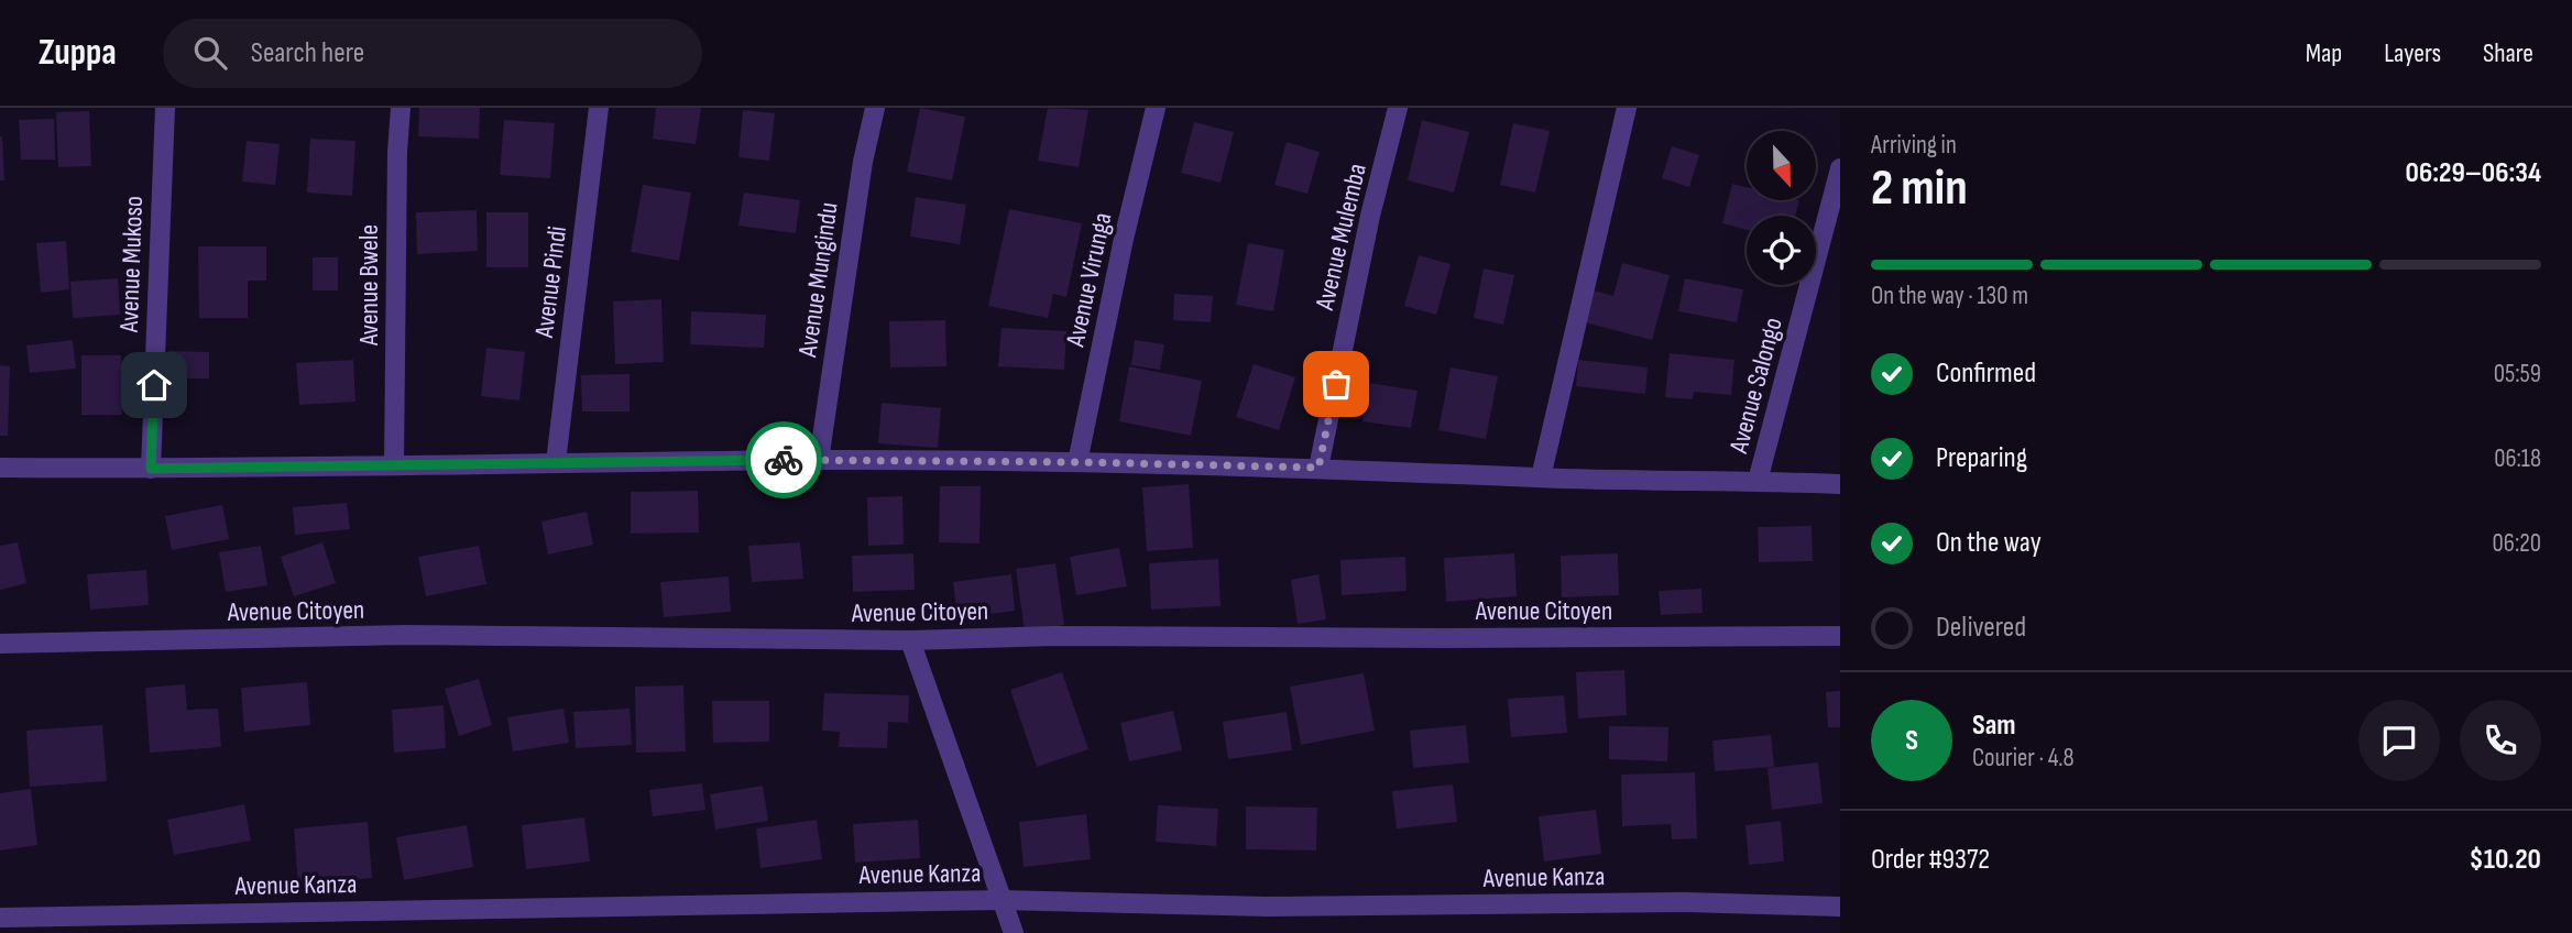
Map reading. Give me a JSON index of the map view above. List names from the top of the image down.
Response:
{
  "streets": {
    "street": [
      "Avenue Mulemba",
      "Avenue Mukoso",
      "Avenue Mungindu",
      "Avenue Virunga",
      "Avenue Pindi",
      "Avenue Bwele",
      "Avenue Salongo",
      "Avenue Citoyen",
      "Avenue Kanza"
    ]
  },
  "north": "bottom",
  "page": {
    "header": "Zuppa",
    "search": "Search here",
    "nav": ["Map", "Layers", "Share"],
    "heading": ["2 min", "Arriving in", "06:29–06:34"],
    "panel": [
      "Sam",
      "Courier · 4.8",
      "Order #9372",
      "$10.20"
    ],
    "bar": "On the way · 130 m",
    "list": [
      ["Confirmed", "05:59"],
      ["Preparing", "06:18"],
      ["On the way", "06:20"],
      "Delivered"
    ],
    "round": "S"
  }
}
